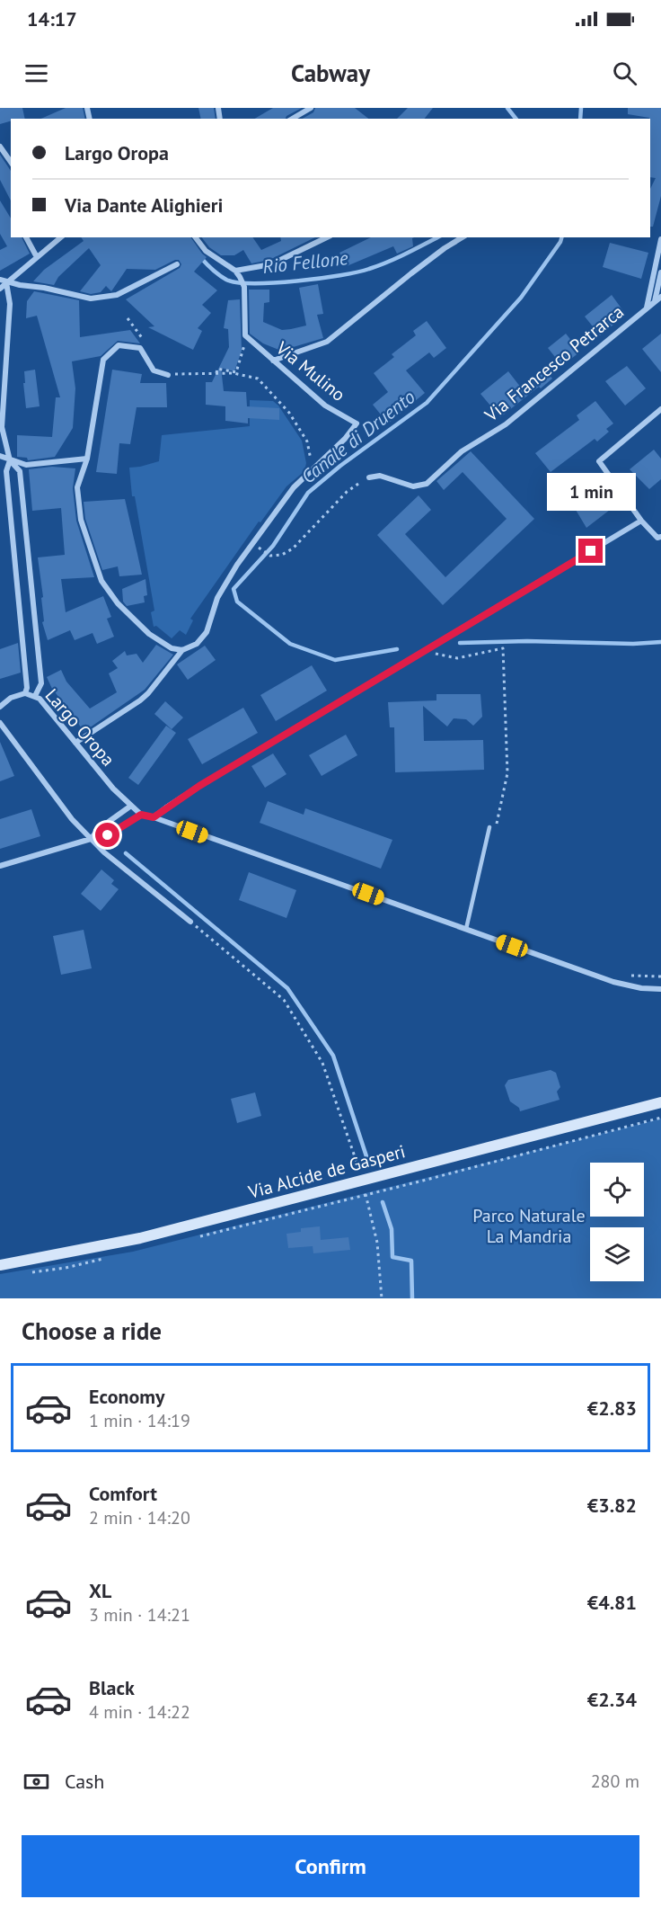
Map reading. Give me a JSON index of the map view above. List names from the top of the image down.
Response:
{
  "streets": {
    "street": [
      "Via Francesco Petrarca",
      "Via Mulino",
      "Largo Oropa",
      "Via Alcide de Gasperi"
    ]
  },
  "crossings": [
    ["Via Mulino", "Largo Oropa"]
  ],
  "water": ["Rio Fellone", "Canale di Druento"],
  "parks": ["Parco Naturale La Mandria"],
  "page": {
    "status": "14:17",
    "header": "Cabway",
    "banner": ["Largo Oropa", "Via Dante Alighieri"],
    "bubble": "1 min",
    "heading": "Choose a ride",
    "list": [
      {
        "name": "Economy",
        "note": "1 min · 14:19",
        "value": "€2.83"
      },
      {
        "name": "Comfort",
        "note": "2 min · 14:20",
        "value": "€3.82"
      },
      {
        "name": "XL",
        "note": "3 min · 14:21",
        "value": "€4.81"
      },
      {
        "name": "Black",
        "note": "4 min · 14:22",
        "value": "€2.34"
      }
    ],
    "pay": ["Cash", "280 m"],
    "buttons": "Confirm"
  }
}
